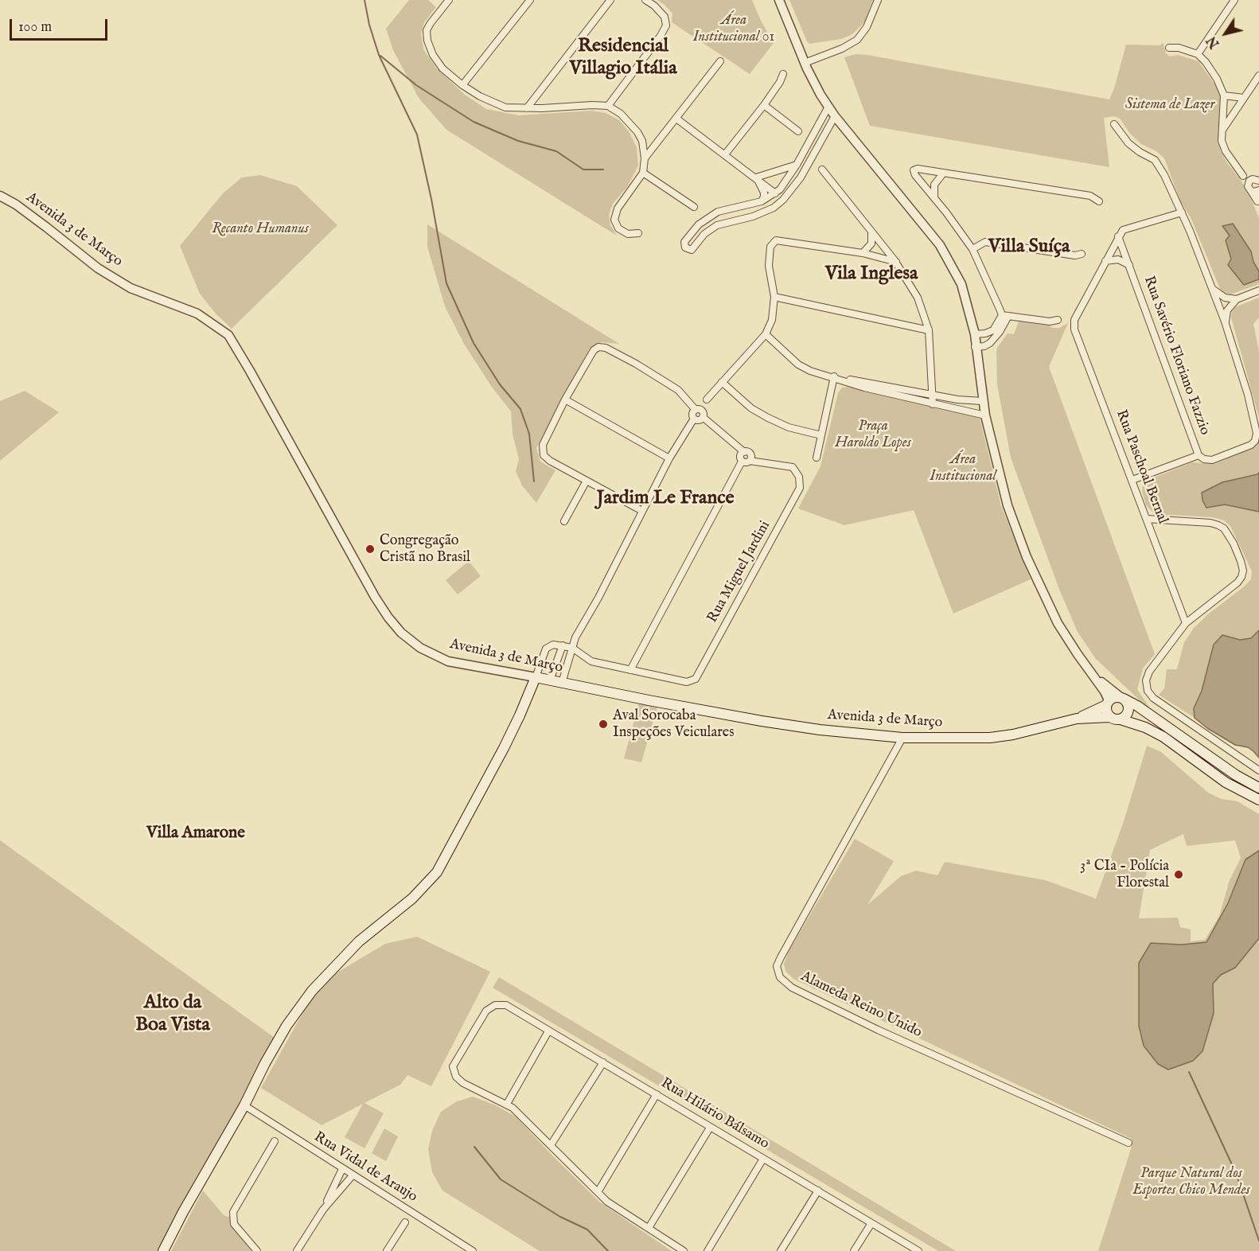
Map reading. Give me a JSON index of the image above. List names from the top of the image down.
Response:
{
  "streets": {
    "main road": ["Avenida 3 de Março"],
    "street": [
      "Rua Savério Floriano Fazzio",
      "Rua Paschoal Bernal",
      "Rua Miguel Jardini",
      "Alameda Reino Unido",
      "Rua Hilário Bálsamo",
      "Rua Vidal de Araujo"
    ]
  },
  "crossings": [
    ["Avenida 3 de Março", "Alameda Reino Unido"],
    ["Rua Savério Floriano Fazzio", "Rua Paschoal Bernal"]
  ],
  "districts": [
    "Residencial Villagio Itália",
    "Villa Suíça",
    "Vila Inglesa",
    "Jardim Le France",
    "Villa Amarone",
    "Alto da Boa Vista"
  ],
  "parks": [
    "Área Institucional 01",
    "Sistema de Lazer",
    "Recanto Humanus",
    "Praça Haroldo Lopes",
    "Área Institucional",
    "Parque Natural dos Esportes Chico Mendes"
  ],
  "places": ["Congregação Cristã no Brasil", "Aval Sorocaba Inspeções Veiculares", "3ª CIa - Polícia Florestal"],
  "scale_bar": "100 m",
  "north": "bottom left"
}
